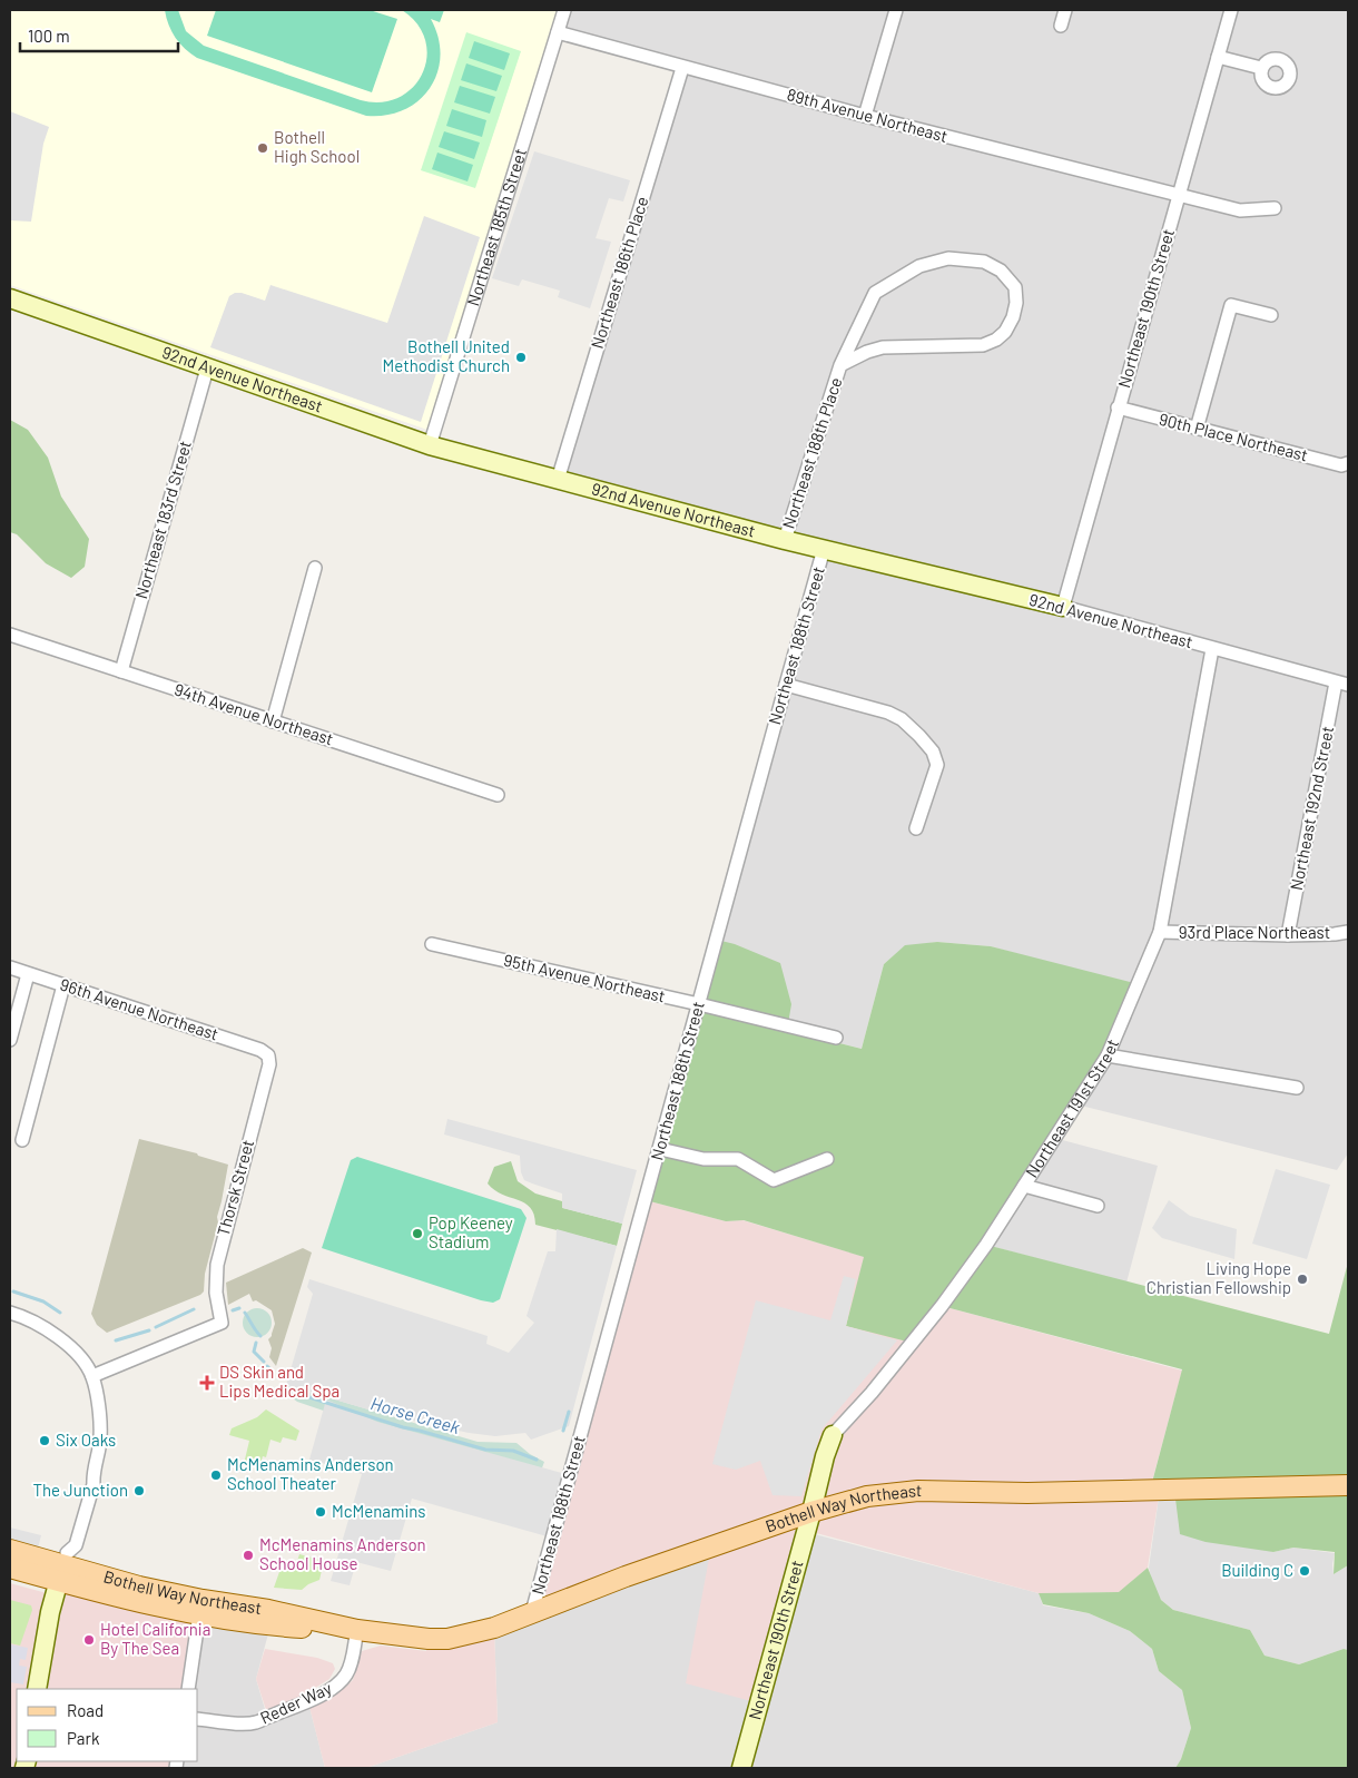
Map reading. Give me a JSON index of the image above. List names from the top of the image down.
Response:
{
  "streets": {
    "main road": ["Bothell Way Northeast"],
    "street": [
      "89th Avenue Northeast",
      "Northeast 185th Street",
      "Northeast 186th Place",
      "Northeast 190th Street",
      "92nd Avenue Northeast",
      "90th Place Northeast",
      "Northeast 188th Place",
      "Northeast 183rd Street",
      "Northeast 188th Street",
      "94th Avenue Northeast",
      "Northeast 192nd Street",
      "93rd Place Northeast",
      "95th Avenue Northeast",
      "96th Avenue Northeast",
      "Northeast 191st Street",
      "Thorsk Street",
      "Reder Way"
    ]
  },
  "crossings": [
    ["89th Avenue Northeast", "Northeast 185th Street"],
    ["89th Avenue Northeast", "Northeast 186th Place"],
    ["89th Avenue Northeast", "Northeast 190th Street"],
    ["Northeast 185th Street", "92nd Avenue Northeast"],
    ["Northeast 186th Place", "92nd Avenue Northeast"],
    ["Northeast 190th Street", "92nd Avenue Northeast"],
    ["Northeast 190th Street", "90th Place Northeast"],
    ["Northeast 190th Street", "Northeast 191st Street"],
    ["Northeast 190th Street", "Bothell Way Northeast"],
    ["92nd Avenue Northeast", "Northeast 188th Place"],
    ["92nd Avenue Northeast", "Northeast 183rd Street"],
    ["92nd Avenue Northeast", "Northeast 188th Street"],
    ["92nd Avenue Northeast", "Northeast 192nd Street"],
    ["92nd Avenue Northeast", "Northeast 191st Street"],
    ["Northeast 183rd Street", "94th Avenue Northeast"],
    ["Northeast 188th Street", "95th Avenue Northeast"],
    ["Northeast 188th Street", "Bothell Way Northeast"],
    ["Northeast 192nd Street", "93rd Place Northeast"],
    ["93rd Place Northeast", "Northeast 191st Street"],
    ["96th Avenue Northeast", "Thorsk Street"],
    ["Northeast 191st Street", "Bothell Way Northeast"],
    ["Bothell Way Northeast", "Reder Way"]
  ],
  "water": ["Horse Creek"],
  "places": {
    "other": [
      "Bothell High School",
      "Bothell United Methodist Church",
      "Pop Keeney Stadium",
      "Living Hope Christian Fellowship",
      "Six Oaks",
      "McMenamins Anderson School Theater",
      "The Junction",
      "McMenamins",
      "McMenamins Anderson School House",
      "Building C",
      "Hotel California By The Sea"
    ],
    "health": ["DS Skin and Lips Medical Spa"]
  },
  "legend": ["Road", "Park"],
  "scale_bar": "100 m"
}
